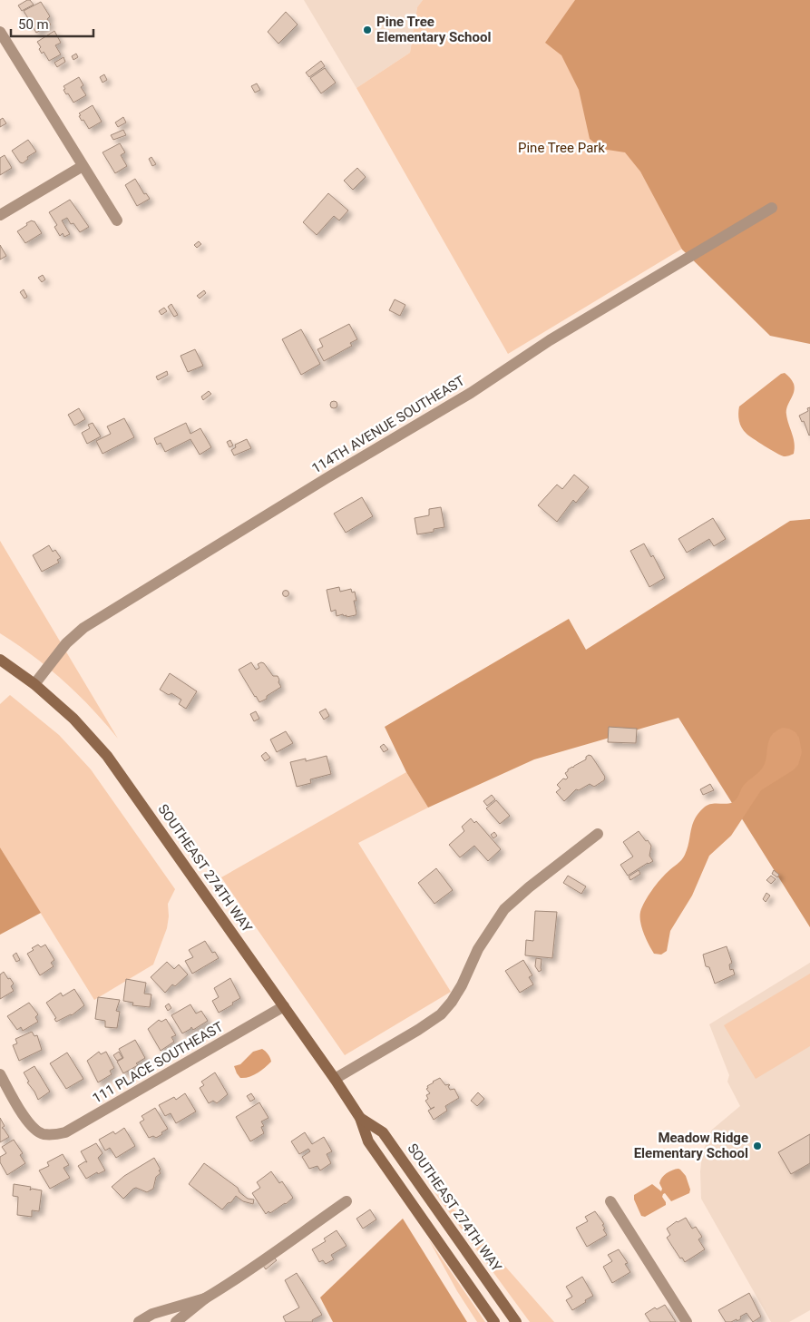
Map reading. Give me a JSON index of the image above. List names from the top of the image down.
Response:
{
  "streets": {
    "main road": ["SOUTHEAST 274TH WAY"],
    "street": ["114TH AVENUE SOUTHEAST", "111 PLACE SOUTHEAST"]
  },
  "crossings": [
    ["114TH AVENUE SOUTHEAST", "SOUTHEAST 274TH WAY"],
    ["SOUTHEAST 274TH WAY", "111 PLACE SOUTHEAST"]
  ],
  "parks": ["Pine Tree Park"],
  "places": ["Pine Tree Elementary School", "Meadow Ridge Elementary School"],
  "scale_bar": "50 m"
}
